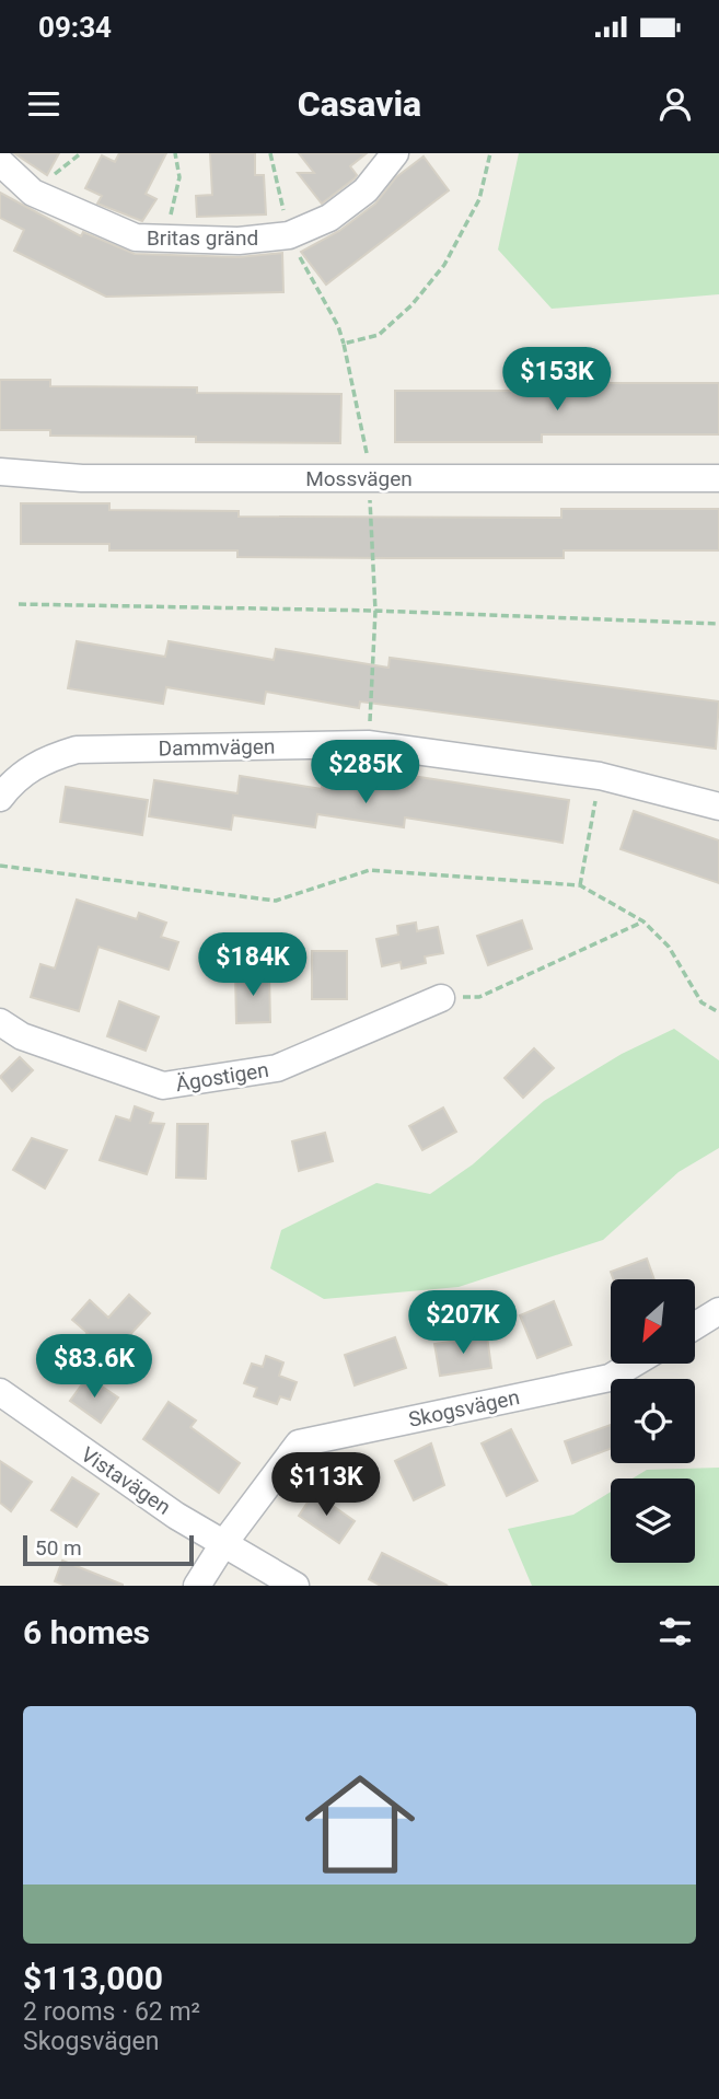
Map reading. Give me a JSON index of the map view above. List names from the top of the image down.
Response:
{
  "streets": {
    "street": [
      "Britas gränd",
      "Mossvägen",
      "Dammvägen",
      "Ägostigen",
      "Skogsvägen",
      "Vistavägen"
    ]
  },
  "crossings": [
    ["Skogsvägen", "Vistavägen"]
  ],
  "scale_bar": "50 m",
  "north": "bottom left",
  "page": {
    "status": "09:34",
    "header": "Casavia",
    "price": [
      "$153K",
      "$285K",
      "$184K",
      "$207K",
      "$83.6K",
      "$113K"
    ],
    "scale": "50 m",
    "heading": "6 homes",
    "list": [
      {
        "name": "$113,000",
        "note": "2 rooms · 62 m² · Skogsvägen"
      }
    ]
  }
}
